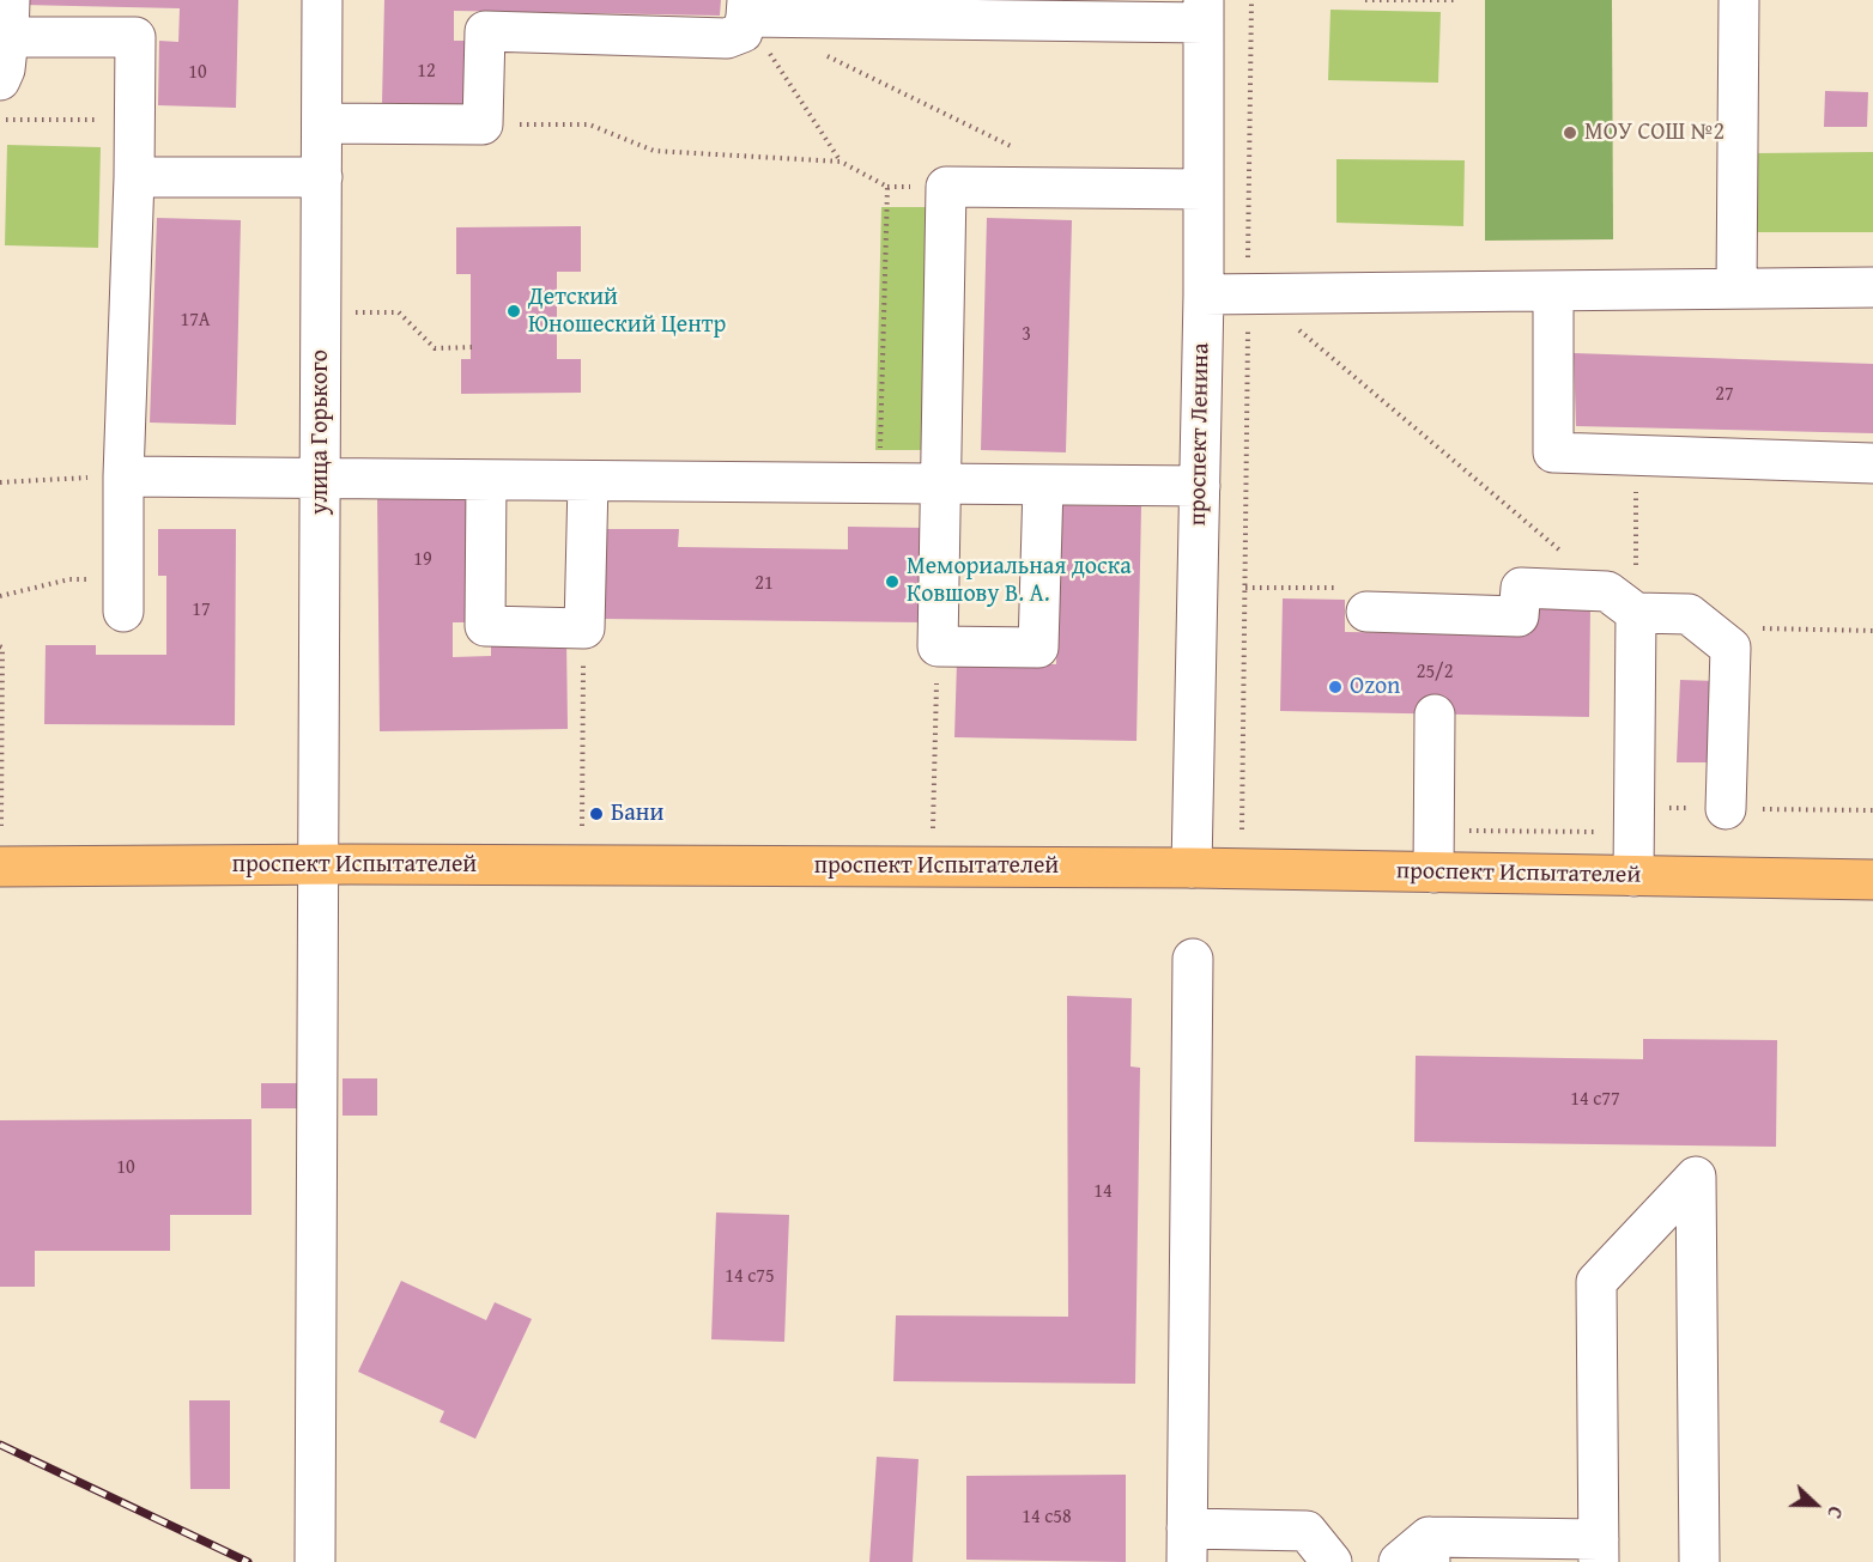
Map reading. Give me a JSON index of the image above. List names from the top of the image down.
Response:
{
  "streets": {
    "main road": ["проспект Испытателей"],
    "street": ["улица Горького", "проспект Ленина"]
  },
  "crossings": [
    ["улица Горького", "проспект Испытателей"],
    ["проспект Ленина", "проспект Испытателей"]
  ],
  "places": [
    "МОУ СОШ №2",
    "Детский Юношеский Центр",
    "Мемориальная доска Ковшову В. А.",
    "Ozon",
    "Бани"
  ],
  "house_numbers": [
    "12",
    "10",
    "17А",
    "3",
    "27",
    "19",
    "21",
    "17",
    "25/2",
    "14 с77",
    "10",
    "14",
    "14 с75",
    "14 с58"
  ],
  "north": "right"
}
